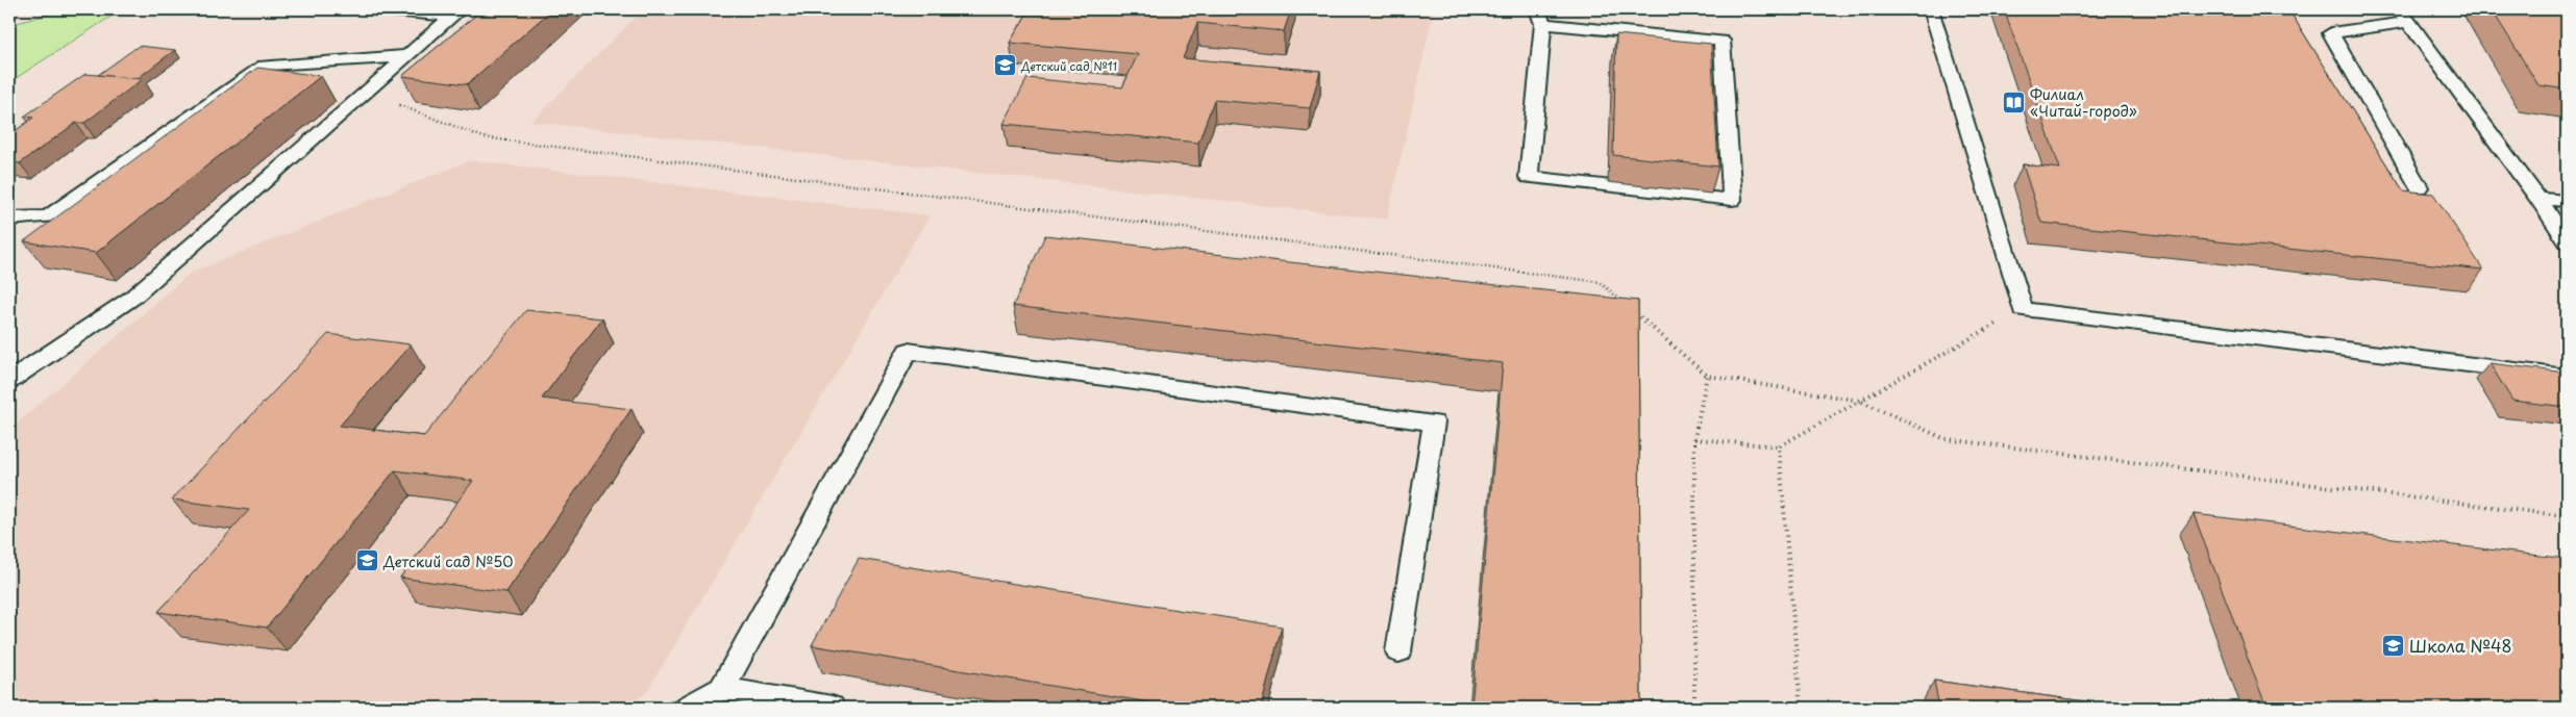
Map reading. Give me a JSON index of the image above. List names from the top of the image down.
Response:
{
  "places": {
    "school or university": ["Детский сад №11", "Детский сад №50", "Школа №48"],
    "library": ["Филиал «Читай-город»"]
  }
}
